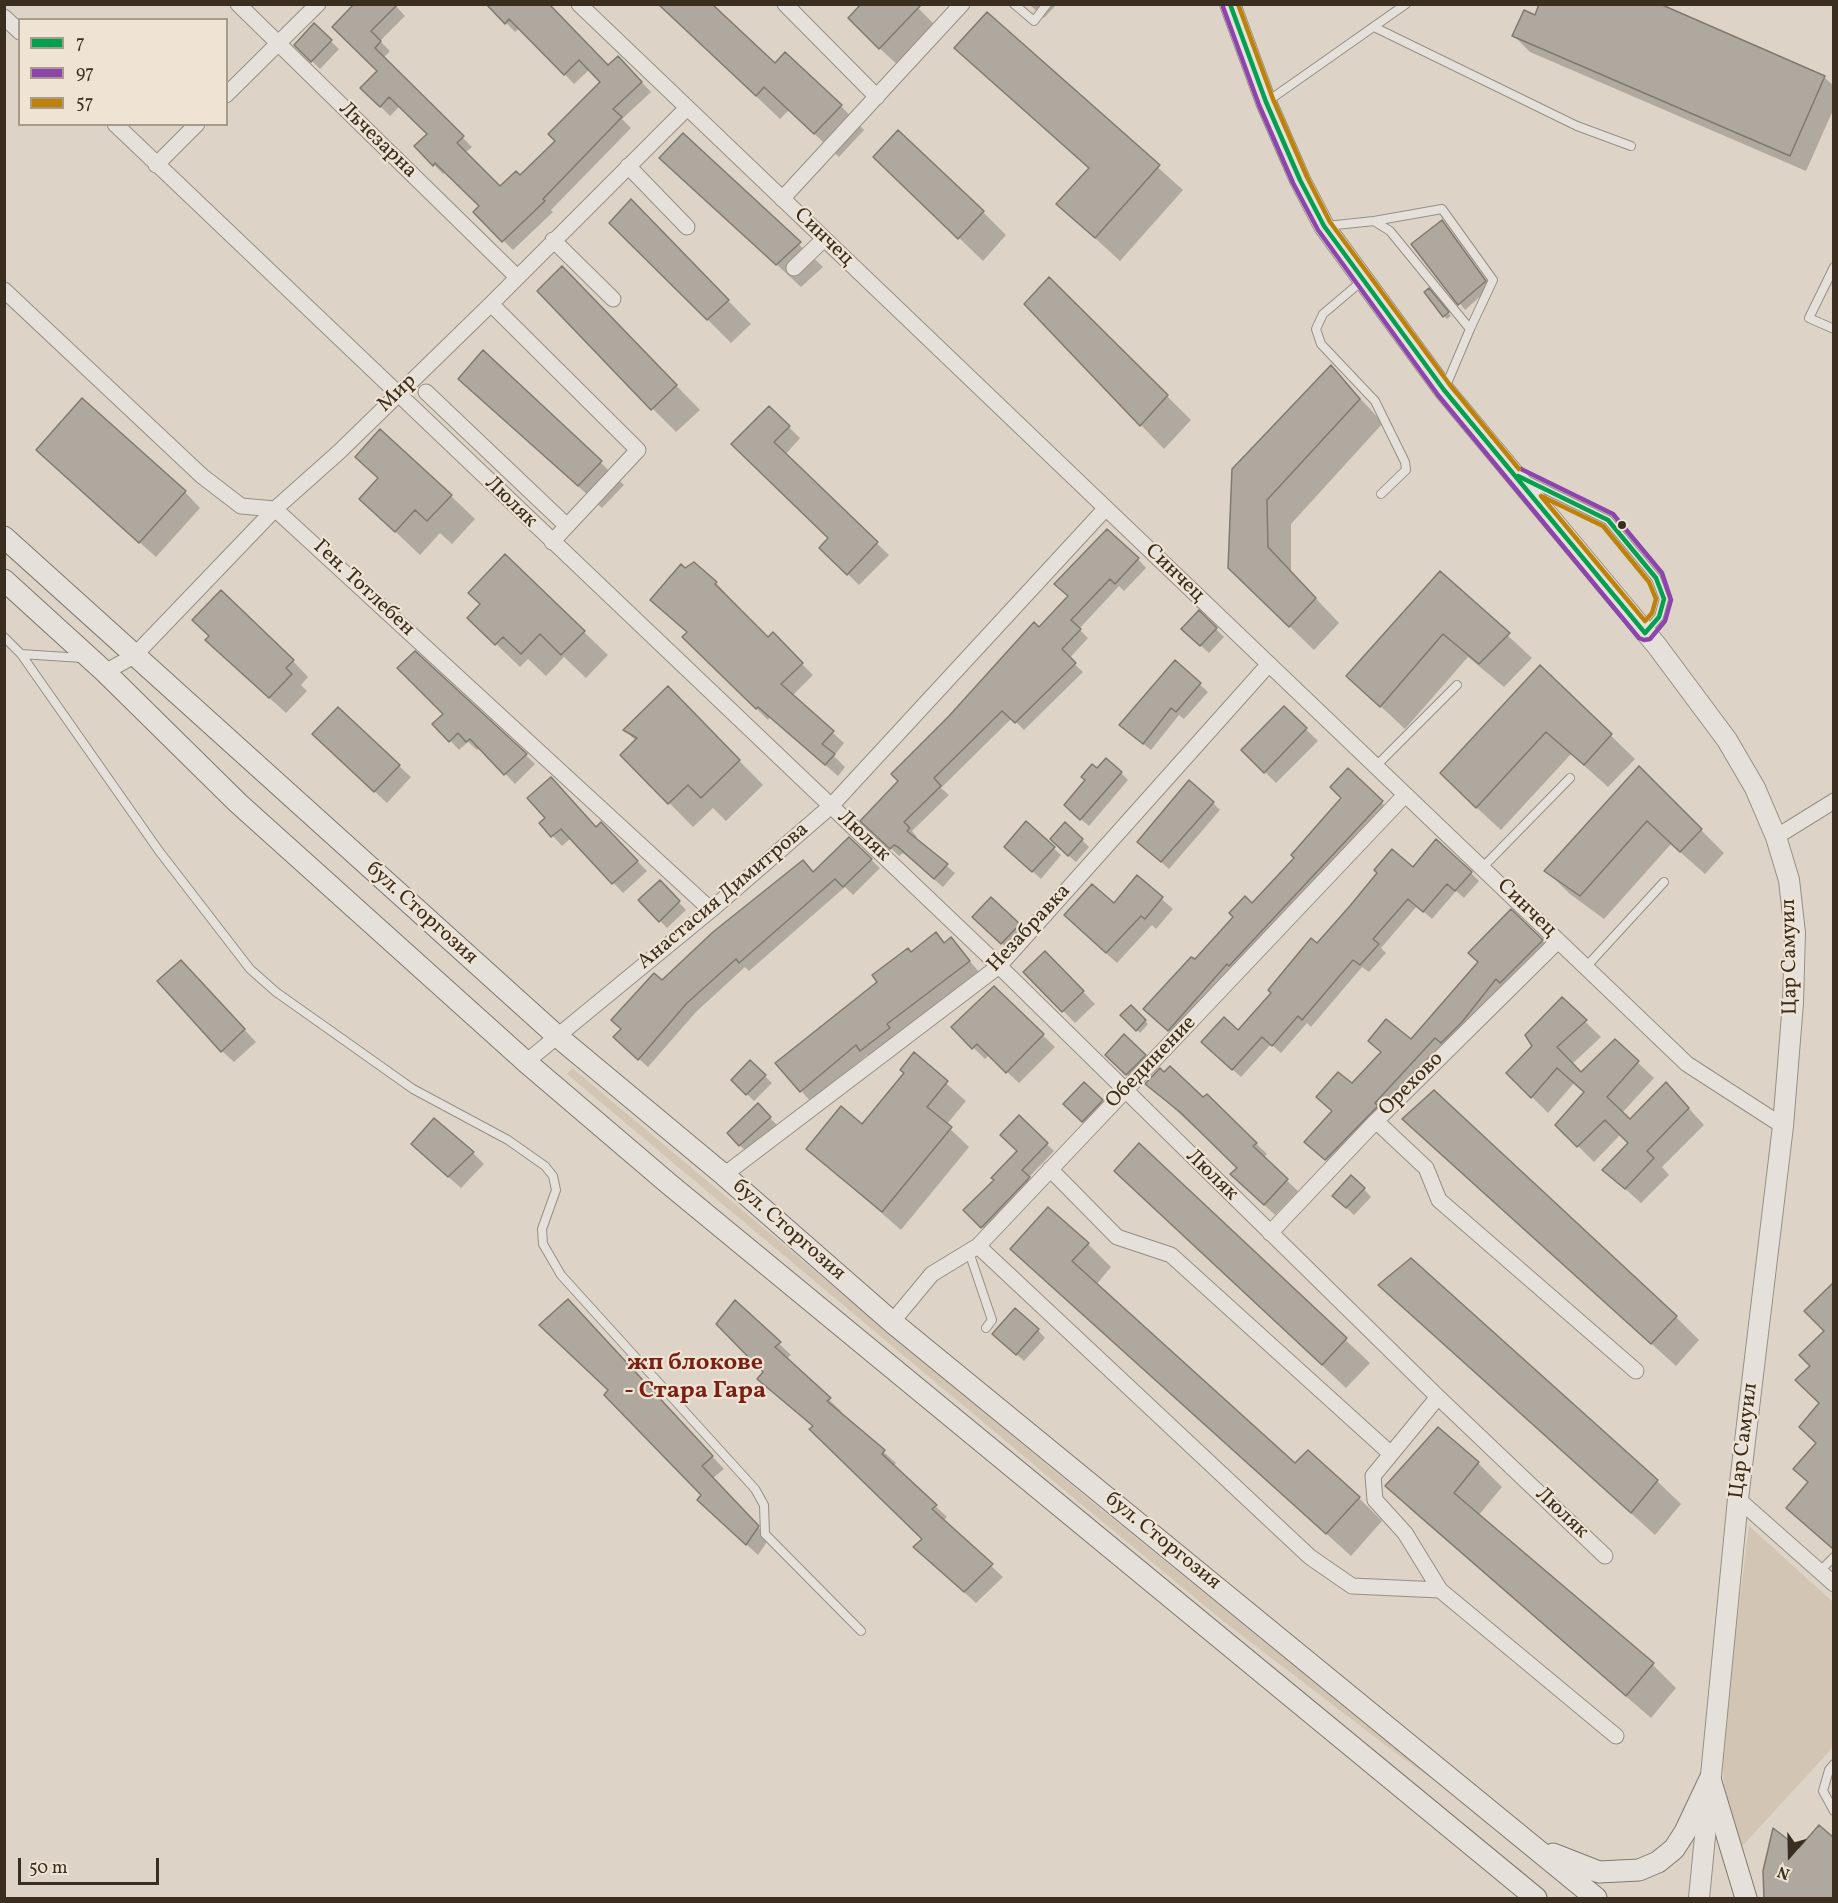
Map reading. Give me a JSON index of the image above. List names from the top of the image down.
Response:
{
  "streets": {
    "main road": ["бул. Сторгозия"],
    "street": [
      "Лъчезарна",
      "Синчец",
      "Мир",
      "Люляк",
      "Ген. Тотлебен",
      "Анастасия Димитрова",
      "Незабравка",
      "Цар Самуил",
      "Обединение",
      "Орехово"
    ]
  },
  "crossings": [
    ["Лъчезарна", "Мир"],
    ["Синчец", "Мир"],
    ["Синчец", "Анастасия Димитрова"],
    ["Синчец", "Незабравка"],
    ["Синчец", "Цар Самуил"],
    ["Синчец", "Обединение"],
    ["Синчец", "Орехово"],
    ["Мир", "Люляк"],
    ["Мир", "Ген. Тотлебен"],
    ["Мир", "бул. Сторгозия"],
    ["Люляк", "Анастасия Димитрова"],
    ["Люляк", "Незабравка"],
    ["Люляк", "Обединение"],
    ["Люляк", "Орехово"],
    ["Ген. Тотлебен", "Анастасия Димитрова"],
    ["Анастасия Димитрова", "бул. Сторгозия"],
    ["бул. Сторгозия", "Незабравка"],
    ["бул. Сторгозия", "Обединение"]
  ],
  "districts": ["жп блокове - Стара Гара"],
  "lines": ["transit line 7", "transit line 57", "transit line 97"],
  "legend": ["7", "97", "57"],
  "scale_bar": "50 m",
  "north": "bottom"
}
